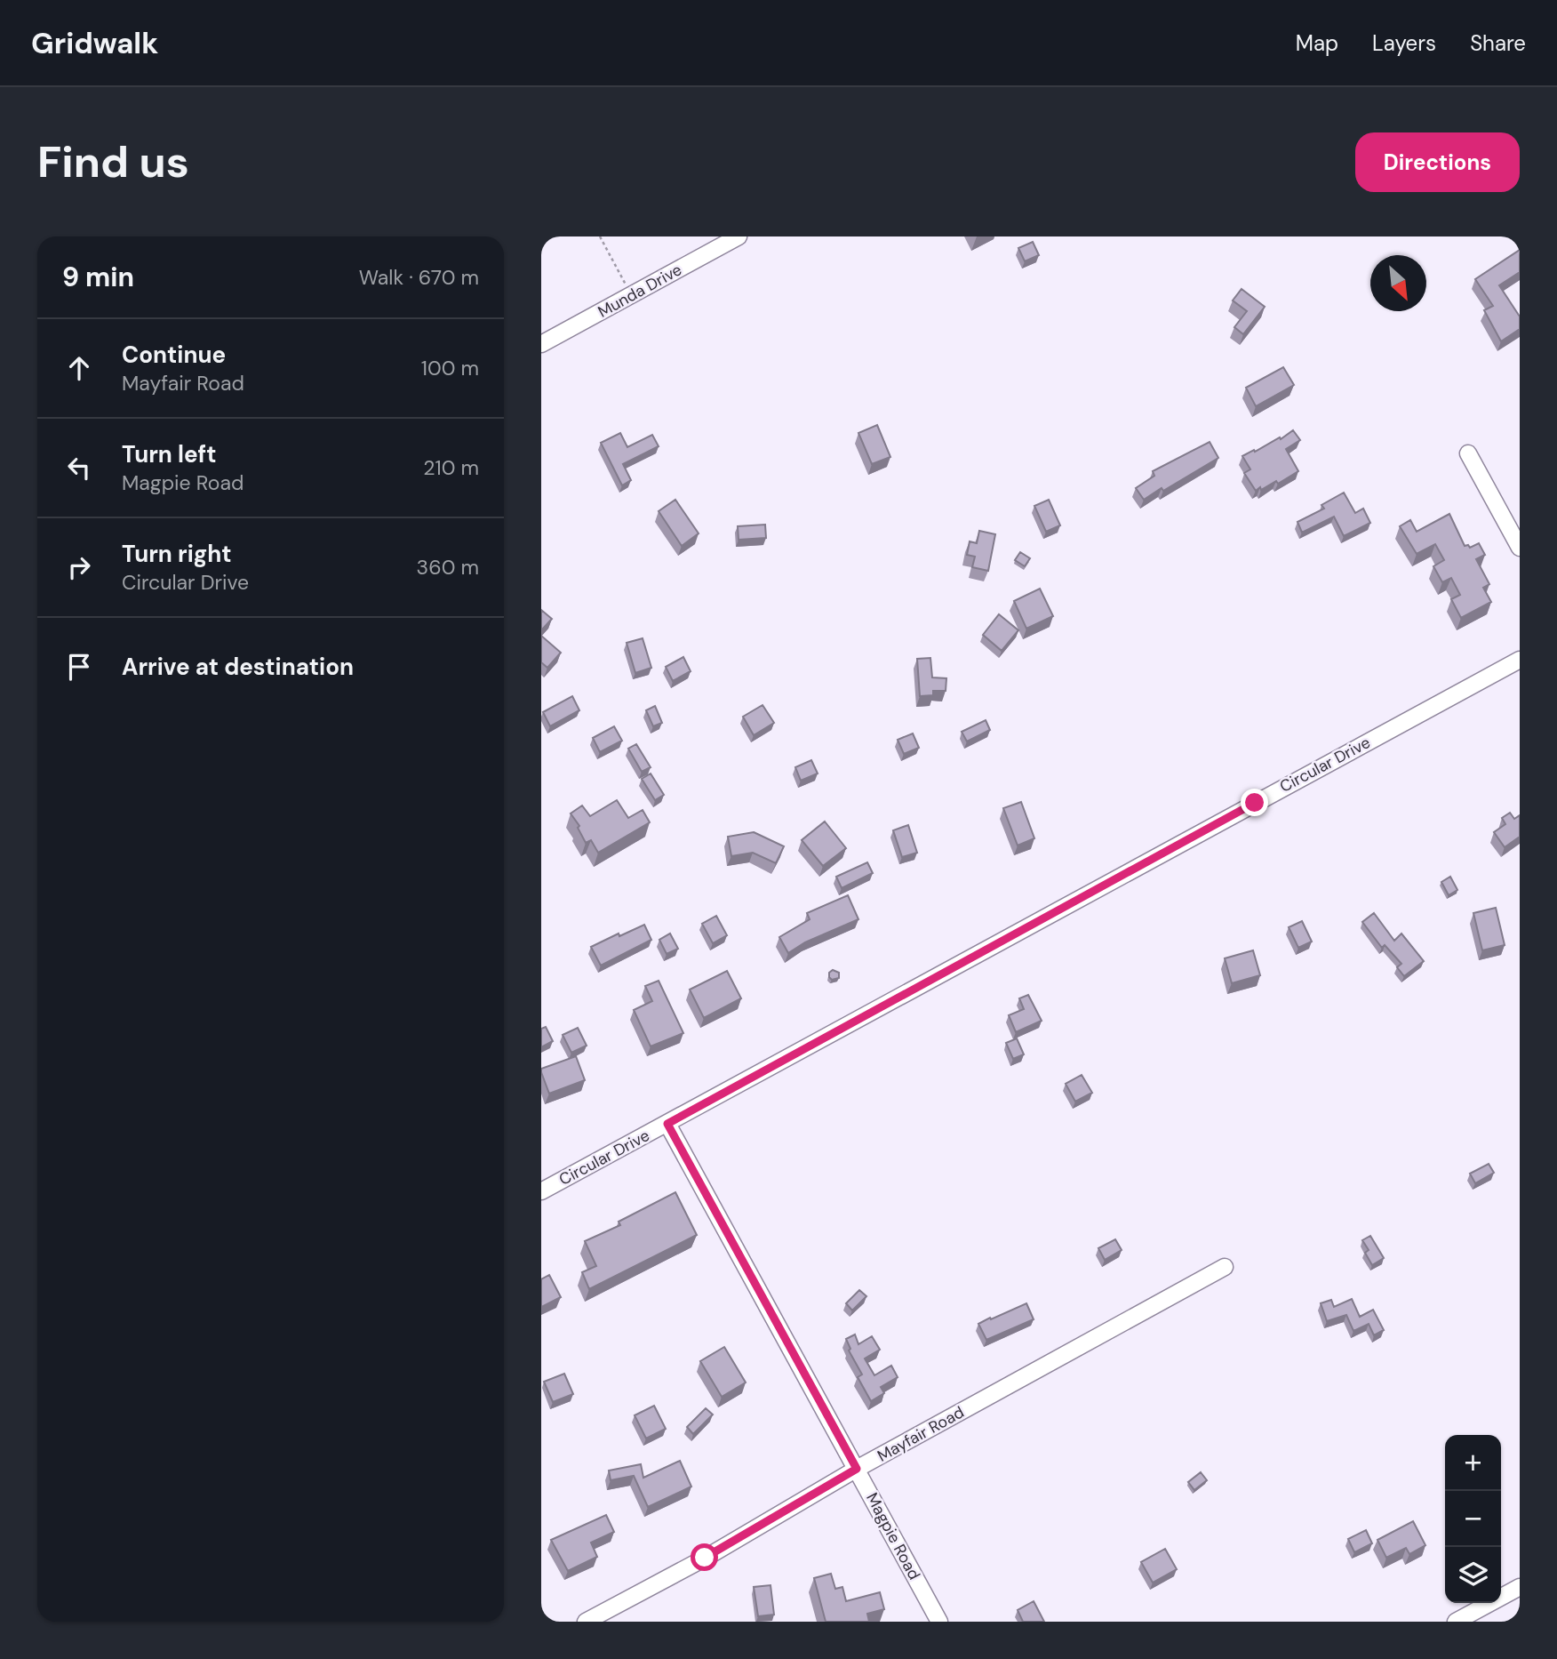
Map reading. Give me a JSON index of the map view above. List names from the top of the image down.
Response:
{
  "streets": {
    "street": [
      "Munda Drive",
      "Circular Drive",
      "Mayfair Road",
      "Magpie Road"
    ]
  },
  "crossings": [
    ["Circular Drive", "Magpie Road"],
    ["Mayfair Road", "Magpie Road"]
  ],
  "north": "bottom right",
  "page": {
    "header": "Gridwalk",
    "nav": ["Map", "Layers", "Share"],
    "buttons": "Directions",
    "title": "Find us",
    "heading": ["9 min", "Walk · 670 m"],
    "list": [
      ["Continue", "Mayfair Road", "100 m"],
      ["Turn left", "Magpie Road", "210 m"],
      ["Turn right", "Circular Drive", "360 m"],
      "Arrive at destination"
    ],
    "map_buttons": ["+", "−"]
  }
}
